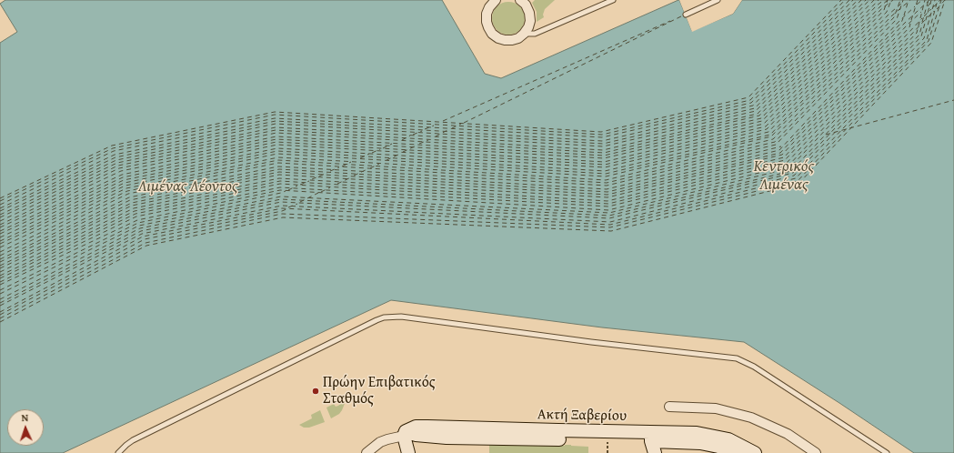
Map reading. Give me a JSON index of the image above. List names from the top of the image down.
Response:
{
  "streets": {
    "main road": ["Ακτή Ξαβερίου"]
  },
  "water": ["Κεντρικός Λιμένας", "Λιμένας Λέοντος"],
  "places": ["Πρώην Επιβατικός Σταθμός"],
  "north": "top"
}
